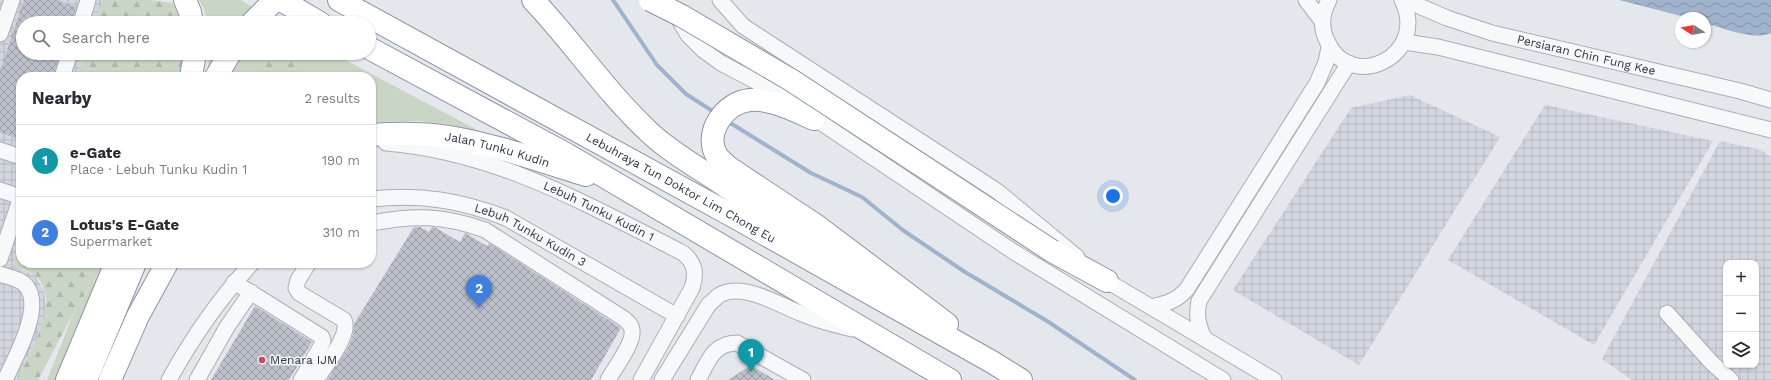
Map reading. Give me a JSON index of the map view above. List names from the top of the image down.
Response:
{
  "streets": {
    "highway": ["Jalan Tunku Kudin", "Lebuhraya Tun Doktor Lim Chong Eu"],
    "street": ["Persiaran Chin Fung Kee", "Lebuh Tunku Kudin 1", "Lebuh Tunku Kudin 3"]
  },
  "crossings": [
    ["Lebuh Tunku Kudin 1", "Lebuh Tunku Kudin 3"]
  ],
  "places": ["Menara IJM"],
  "north": "left",
  "page": {
    "search": "Search here",
    "heading": ["Nearby", "2 results"],
    "list": [
      {
        "mark": "1",
        "name": "e-Gate",
        "note": "Place · Lebuh Tunku Kudin 1",
        "value": "190 m"
      },
      {
        "mark": "2",
        "name": "Lotus's E-Gate",
        "note": "Supermarket",
        "value": "310 m"
      }
    ],
    "map_buttons": ["+", "−"],
    "pins": ["2", "1"]
  }
}
